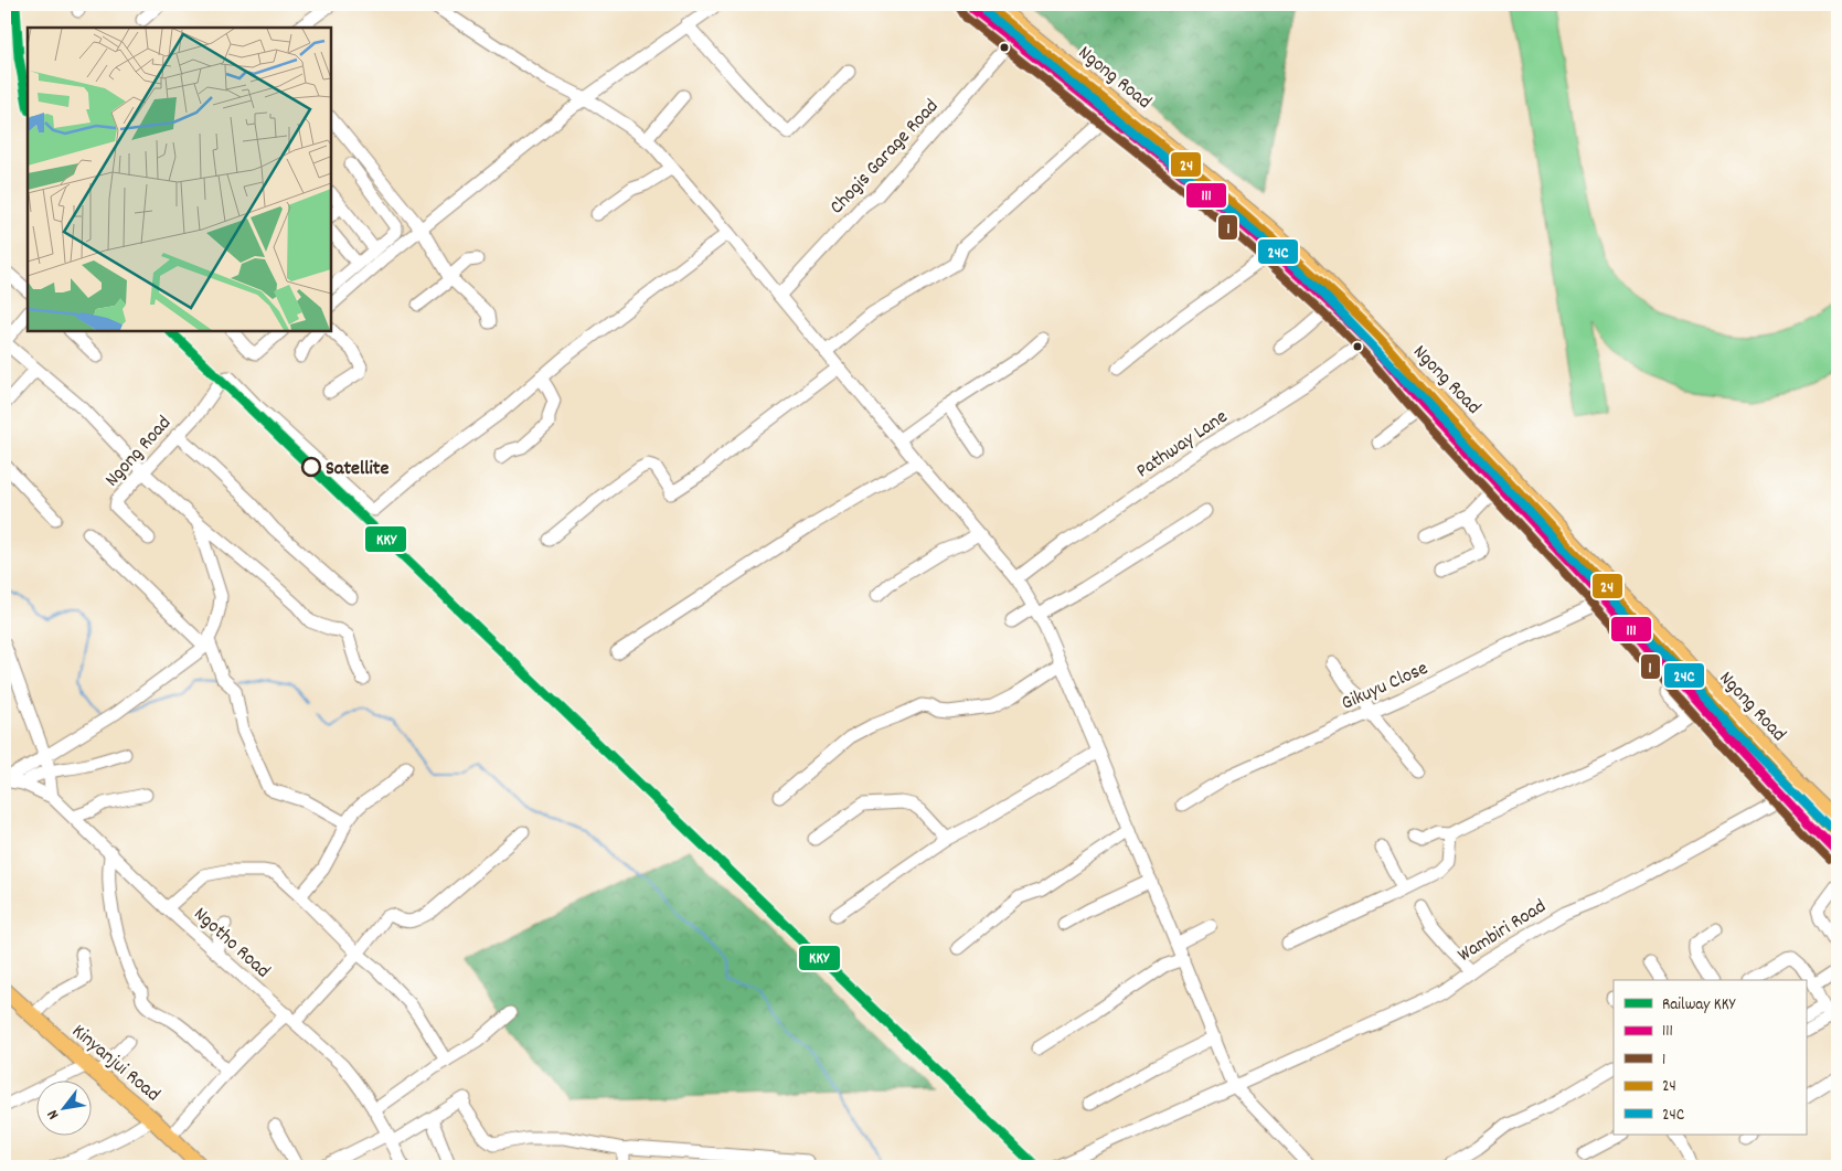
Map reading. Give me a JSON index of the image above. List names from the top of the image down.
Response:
{
  "streets": {
    "main road": ["Ngong Road", "Kinyanjui Road"],
    "street": [
      "Chogis Garage Road",
      "Pathway Lane",
      "Gikuyu Close",
      "Wambiri Road",
      "Ngotho Road"
    ]
  },
  "crossings": [
    ["Ngong Road", "Chogis Garage Road"],
    ["Ngong Road", "Pathway Lane"],
    ["Ngong Road", "Gikuyu Close"],
    ["Ngong Road", "Wambiri Road"]
  ],
  "places": ["Satellite"],
  "lines": [
    "rail line KKY",
    "transit line 111",
    "transit line 24",
    "transit line 1",
    "transit line 24C"
  ],
  "legend": [
    "Railway KKY",
    "111",
    "1",
    "24",
    "24C"
  ],
  "north": "bottom left"
}
